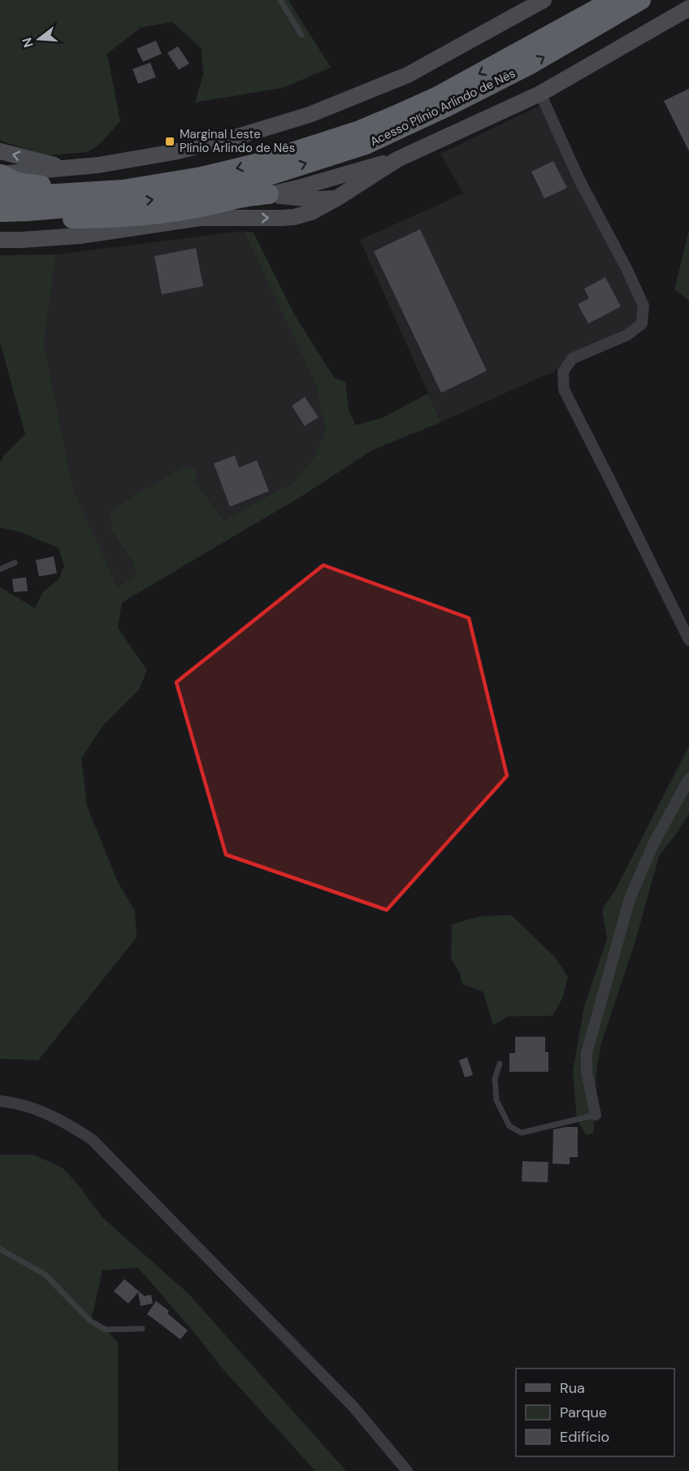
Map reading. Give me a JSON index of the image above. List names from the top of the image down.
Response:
{
  "streets": {
    "highway": ["Acesso Plínio Arlindo de Nês"]
  },
  "places": {
    "transit": ["Marginal Leste Plínio Arlindo de Nês"]
  },
  "legend": ["Rua", "Parque", "Edifício"],
  "north": "left"
}
